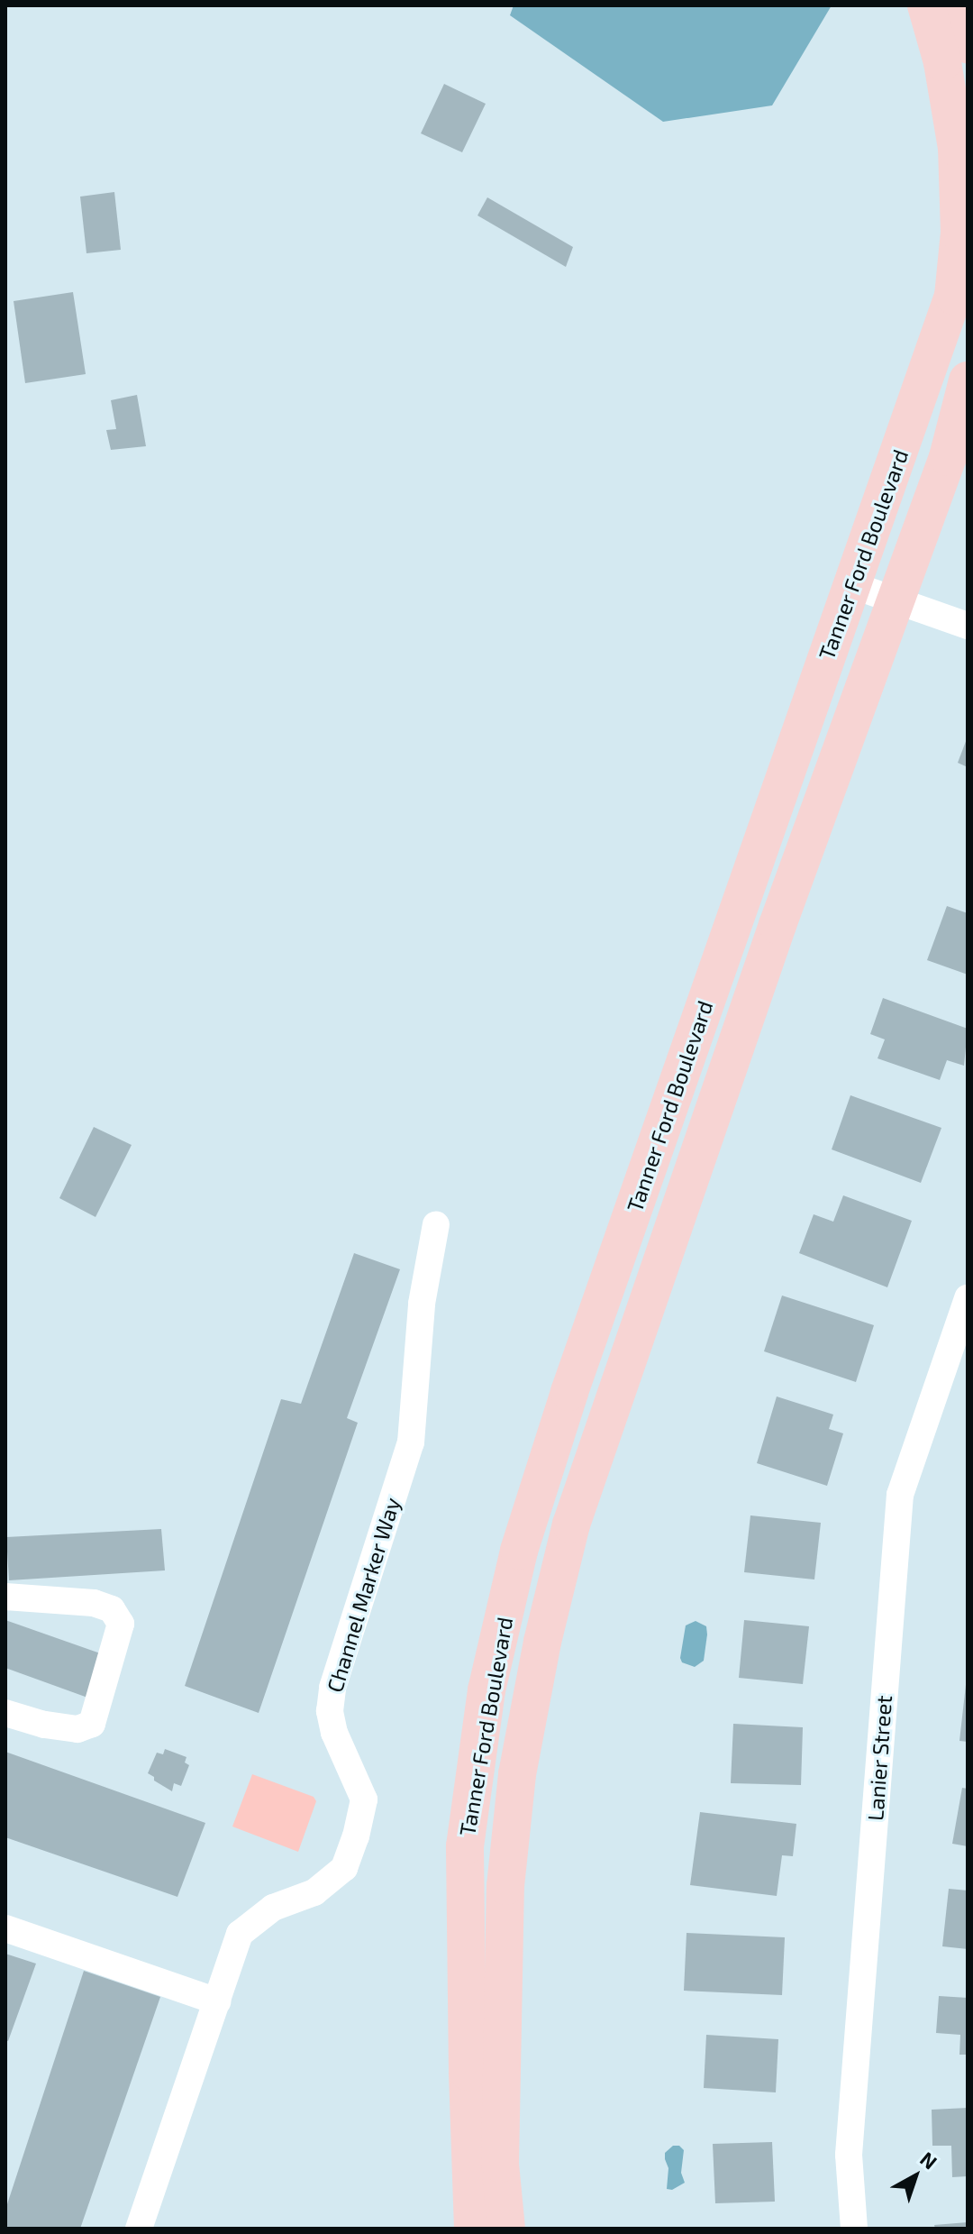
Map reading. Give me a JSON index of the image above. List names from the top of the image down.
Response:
{
  "streets": {
    "street": ["Tanner Ford Boulevard", "Channel Marker Way", "Lanier Street"]
  },
  "north": "top right"
}
